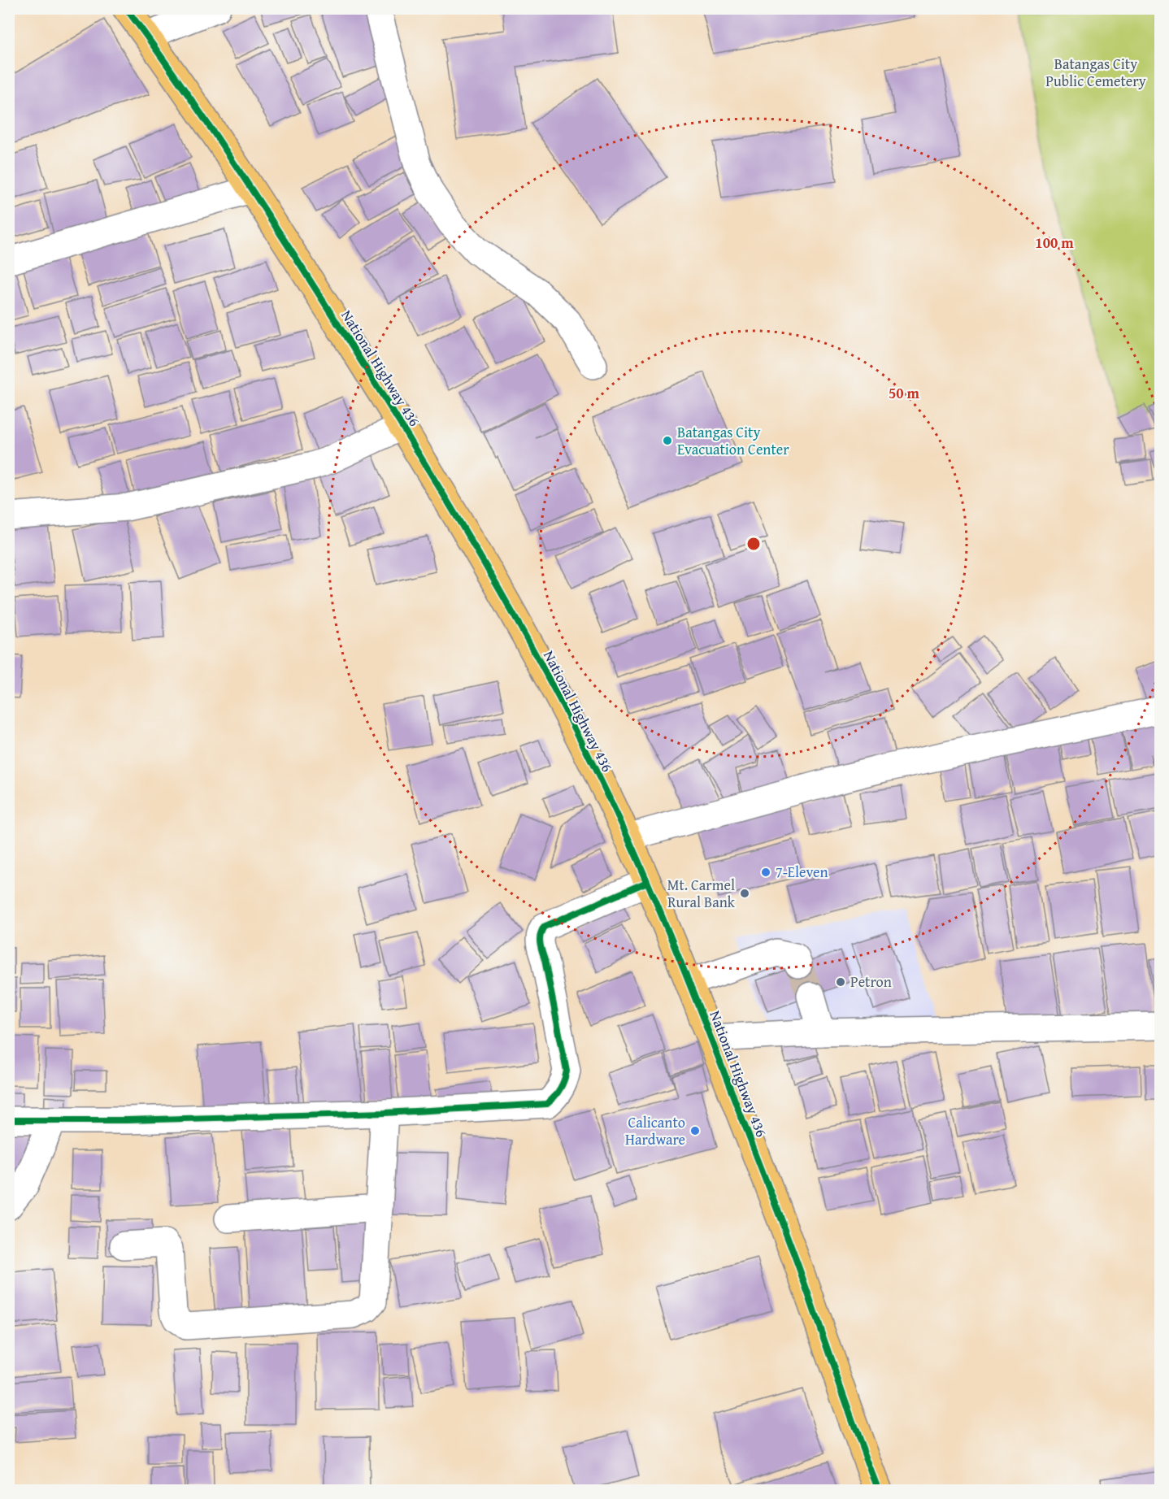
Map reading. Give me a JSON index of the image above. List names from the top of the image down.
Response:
{
  "streets": {
    "main road": ["National Highway 436"]
  },
  "parks": ["Batangas City Public Cemetery"],
  "places": [
    "Batangas City Evacuation Center",
    "7-Eleven",
    "Mt. Carmel Rural Bank",
    "Petron",
    "Calicanto Hardware"
  ],
  "rings": ["100 m", "50 m"]
}
